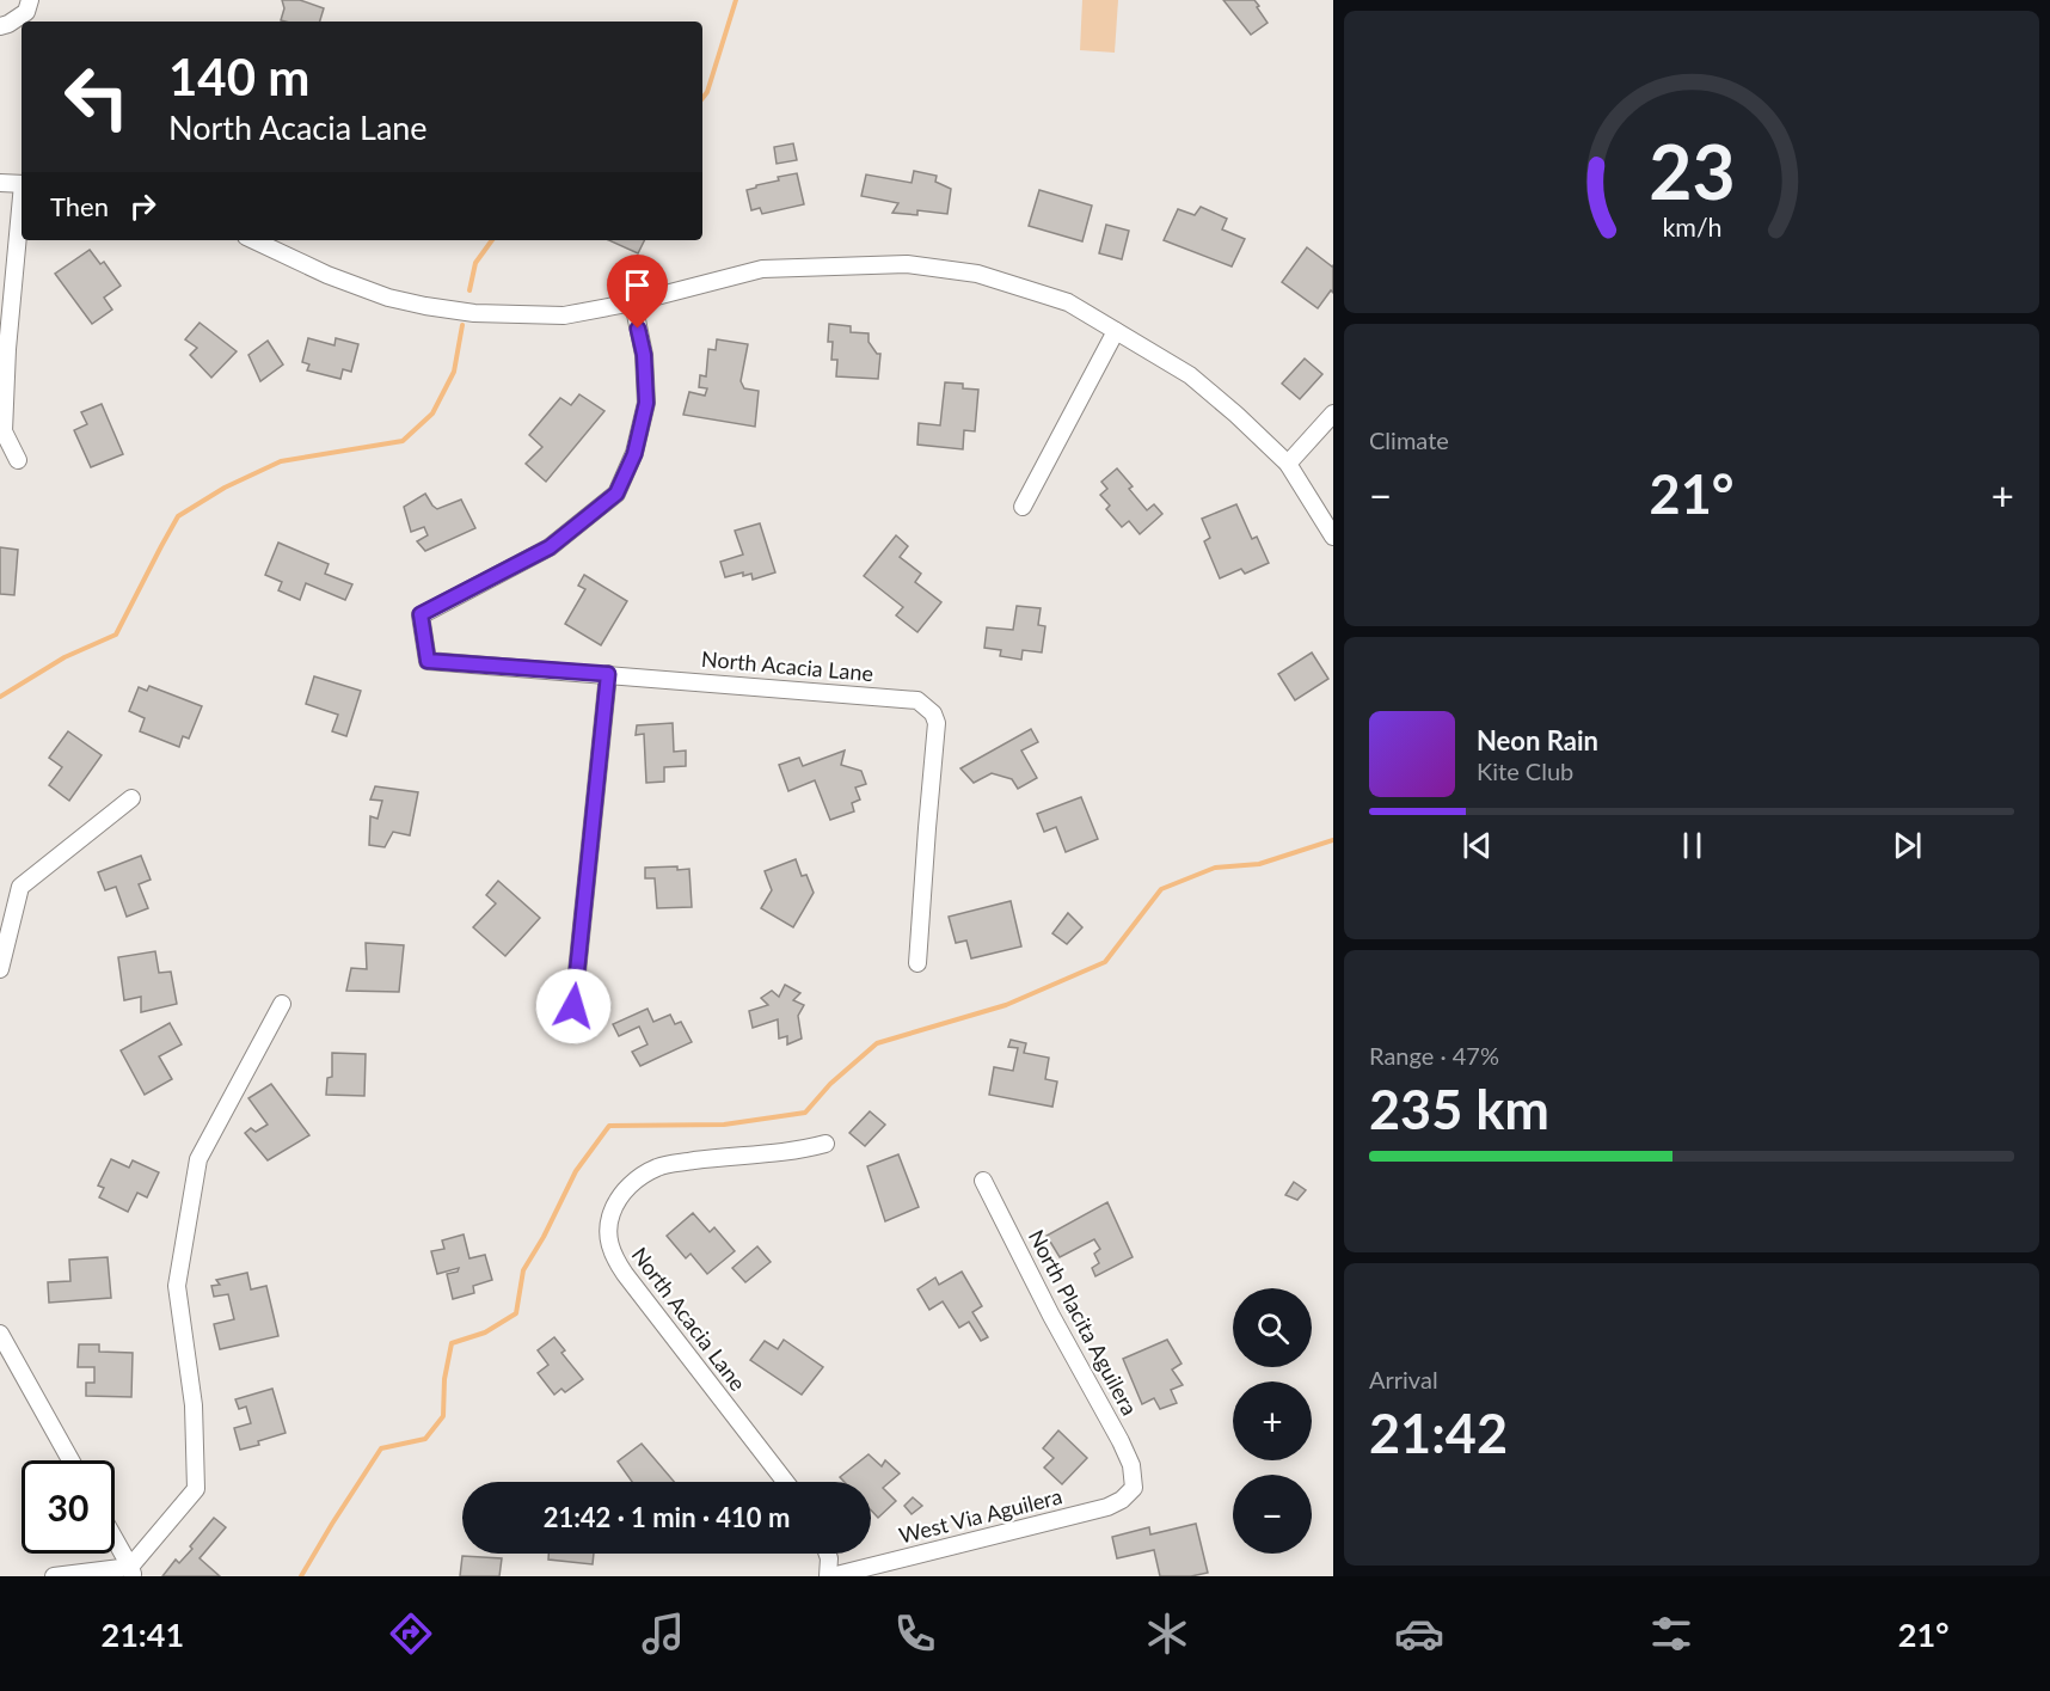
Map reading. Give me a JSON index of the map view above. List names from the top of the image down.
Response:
{
  "streets": {
    "street": ["North Acacia Lane", "North Placita Aguilera", "West Via Aguilera"]
  },
  "crossings": [
    ["North Placita Aguilera", "West Via Aguilera"]
  ],
  "page": {
    "turn": ["140 m", "North Acacia Lane"],
    "then": "Then",
    "tile": [
      "Climate",
      ["Range · 47%", "235 km"],
      ["Arrival", "21:42"]
    ],
    "heat": ["−", "21°", "+"],
    "song": ["Neon Rain", "Kite Club"],
    "map_buttons": ["+", "−"],
    "limit": "30",
    "trip": "21:42 · 1 min · 410 m",
    "tabs": ["21:41", "21°"],
    "gauge": ["23", "km/h"]
  }
}
